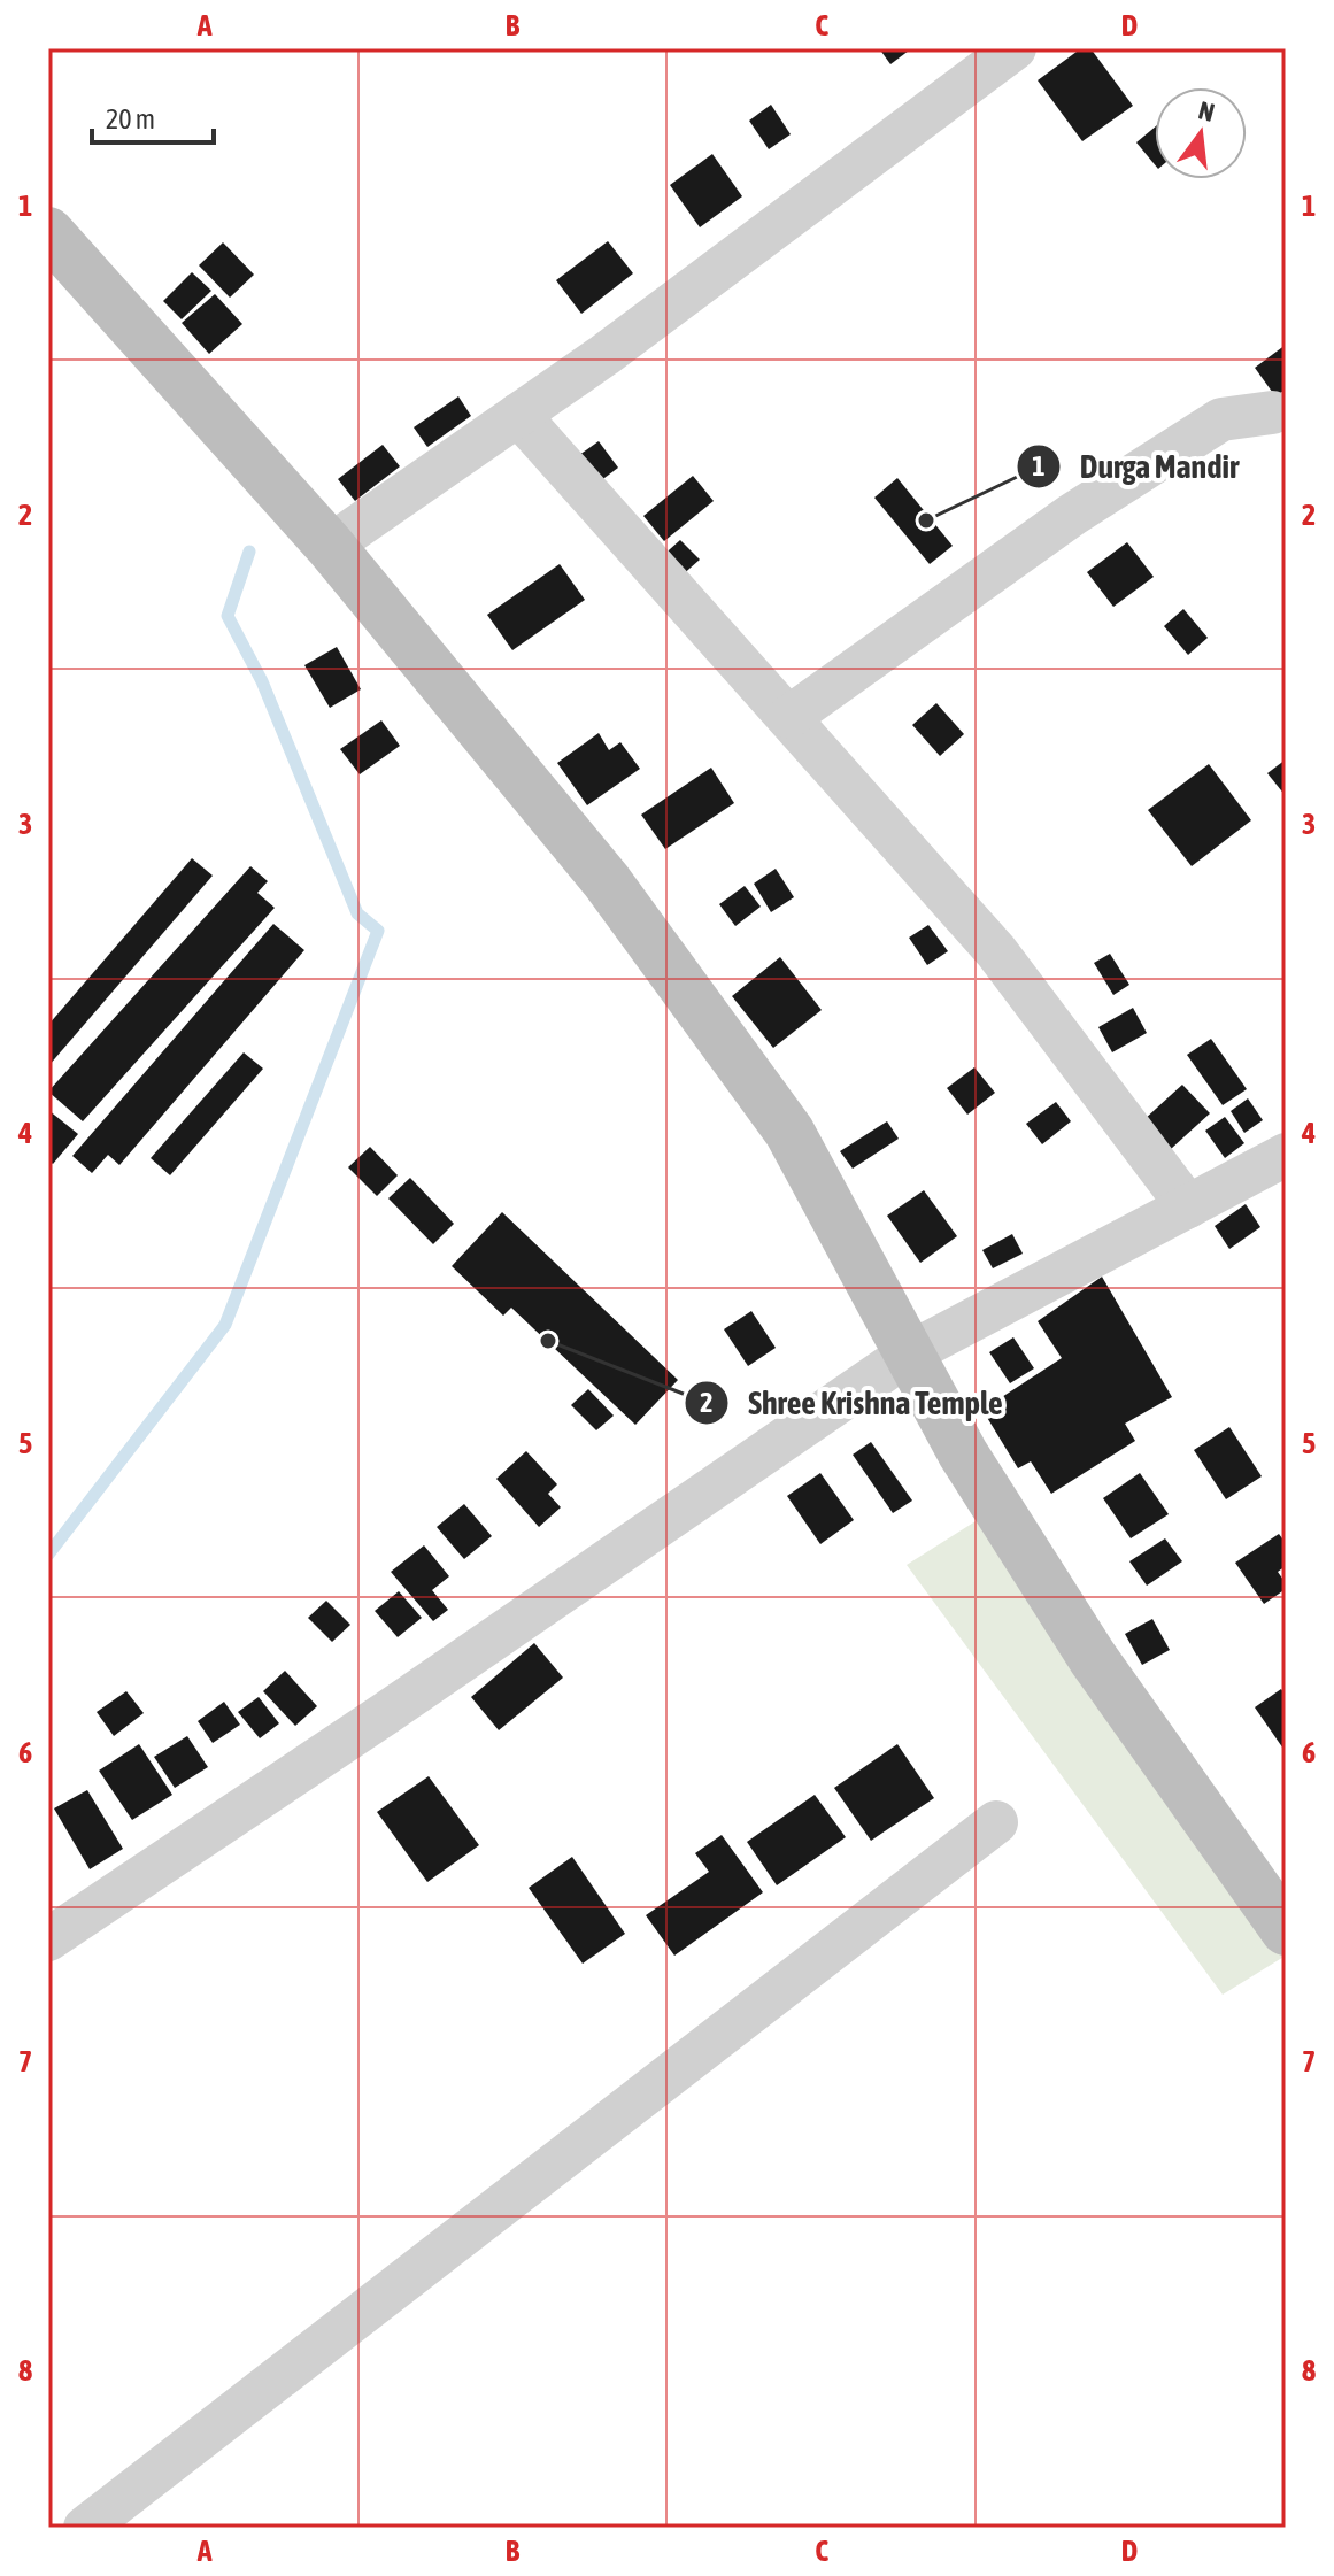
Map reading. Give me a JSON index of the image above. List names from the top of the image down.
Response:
{
  "places": ["Durga Mandir", "Shree Krishna Temple"],
  "scale_bar": "20 m",
  "north": "top",
  "grid": {
    "columns": [
      "A",
      "B",
      "C",
      "D"
    ],
    "rows": [
      "1",
      "2",
      "3",
      "4",
      "5",
      "6",
      "7",
      "8"
    ]
  }
}
